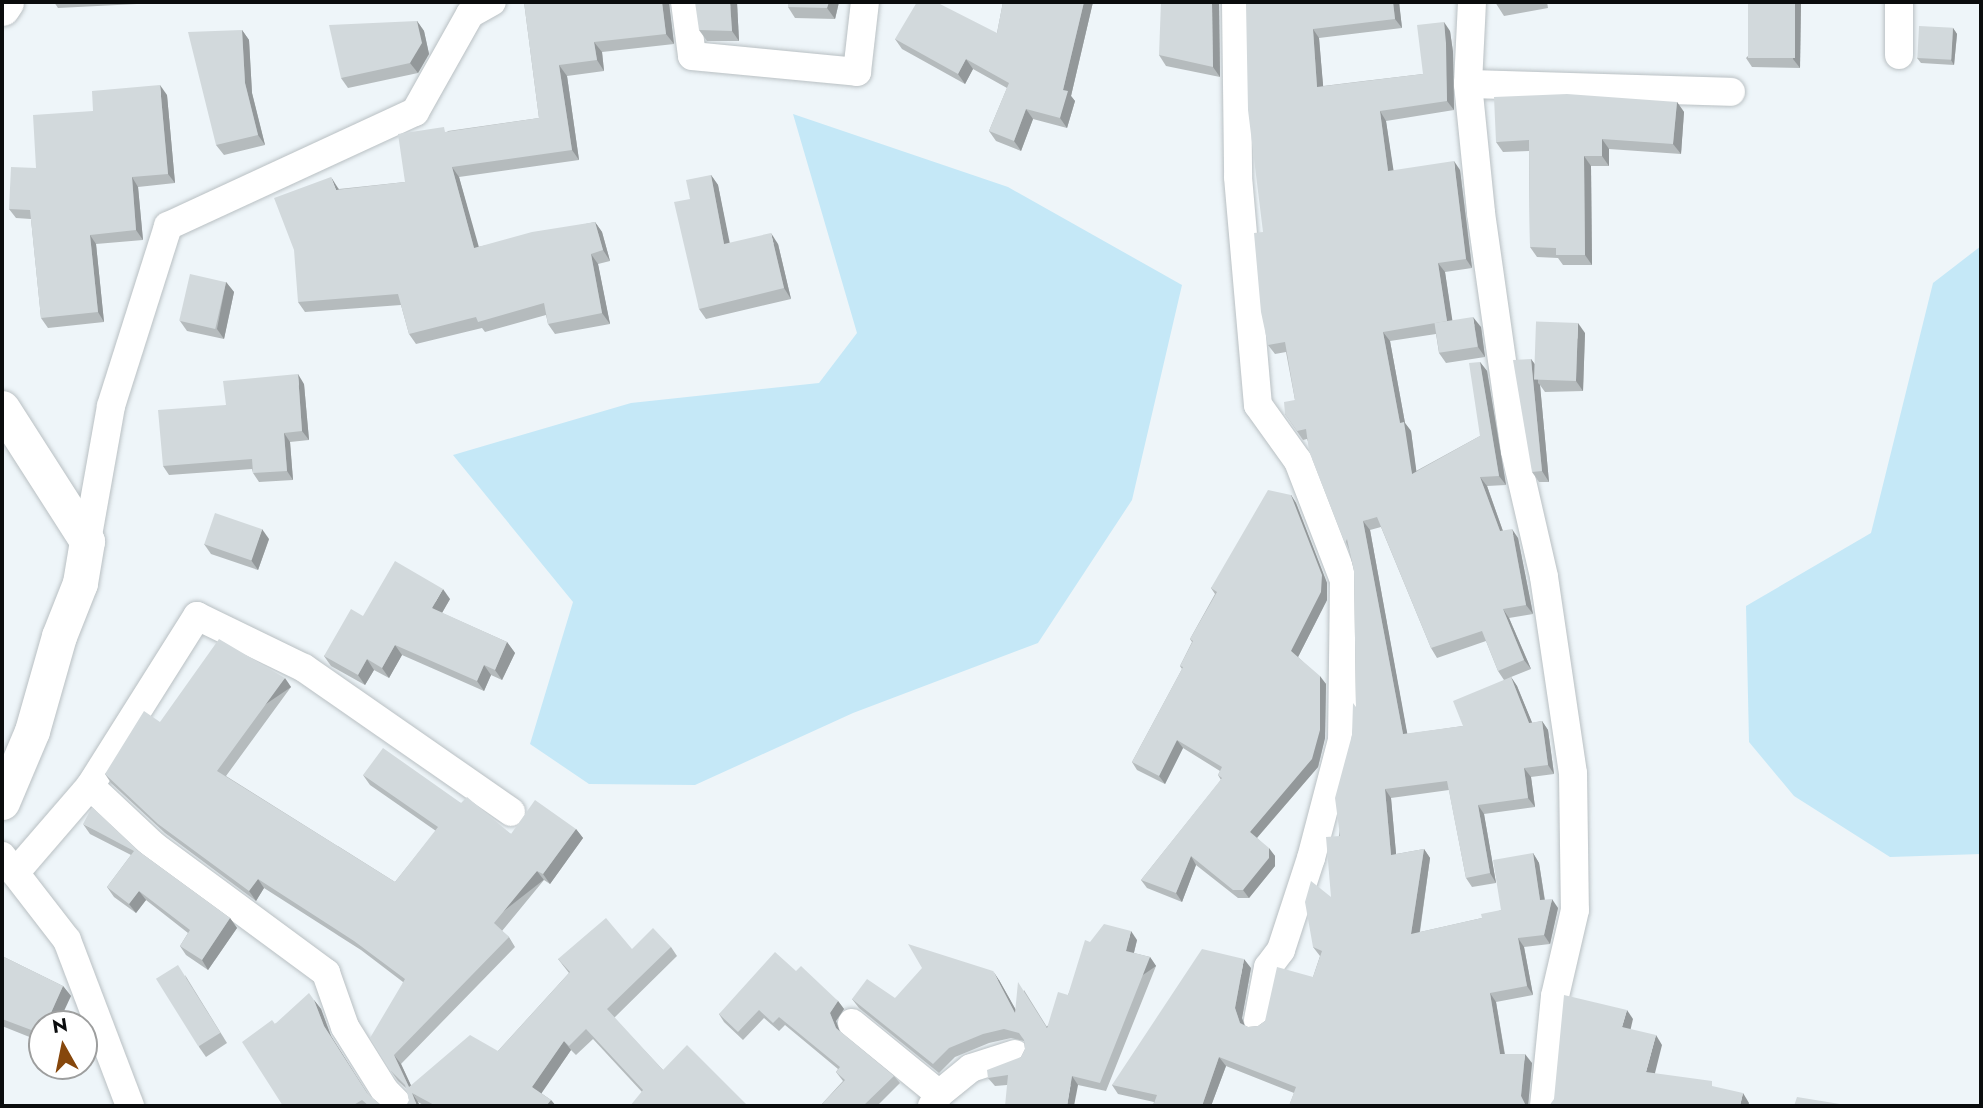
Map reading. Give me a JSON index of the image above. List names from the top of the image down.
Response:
{
  "north": "top"
}
